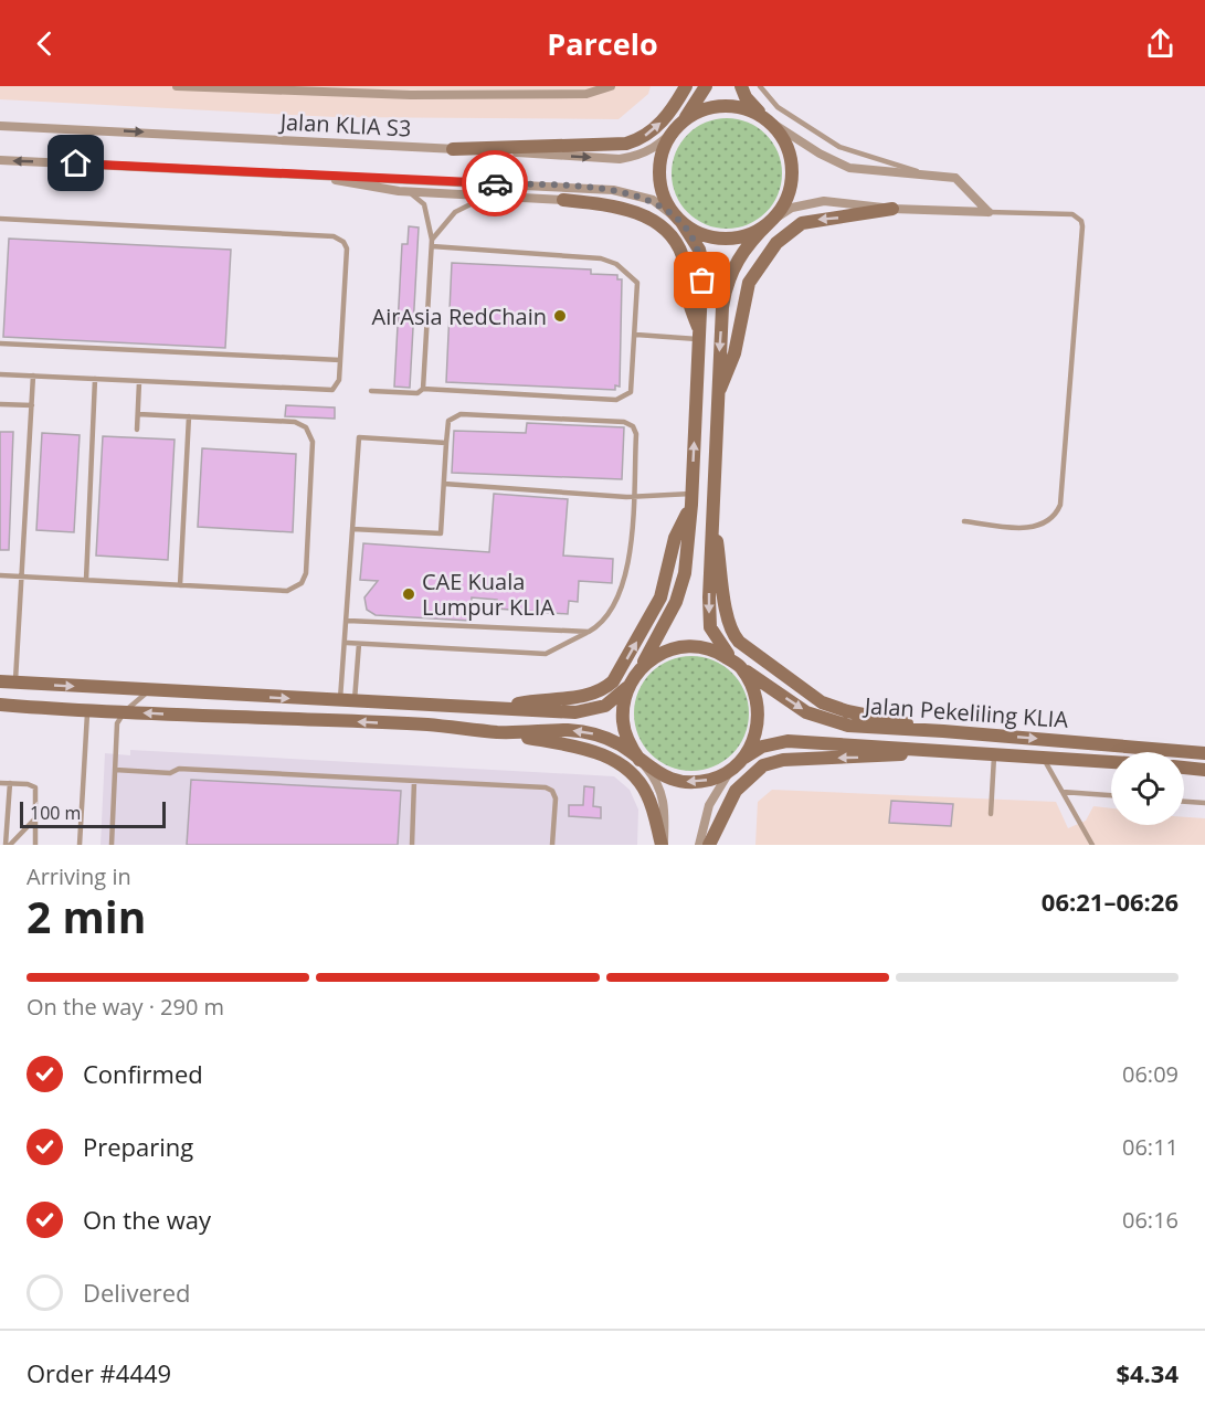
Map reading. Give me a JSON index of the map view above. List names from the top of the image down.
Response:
{
  "streets": {
    "street": ["Jalan KLIA S3", "Jalan Pekeliling KLIA"]
  },
  "crossings": [
    ["Jalan KLIA S3", "Jalan Pekeliling KLIA"]
  ],
  "places": ["AirAsia RedChain", "CAE Kuala Lumpur KLIA"],
  "scale_bar": "100 m",
  "page": {
    "header": "Parcelo",
    "scale": "100 m",
    "heading": ["2 min", "Arriving in", "06:21–06:26"],
    "panel": ["Order #4449", "$4.34"],
    "bar": "On the way · 290 m",
    "list": [
      ["Confirmed", "06:09"],
      ["Preparing", "06:11"],
      ["On the way", "06:16"],
      "Delivered"
    ]
  }
}
